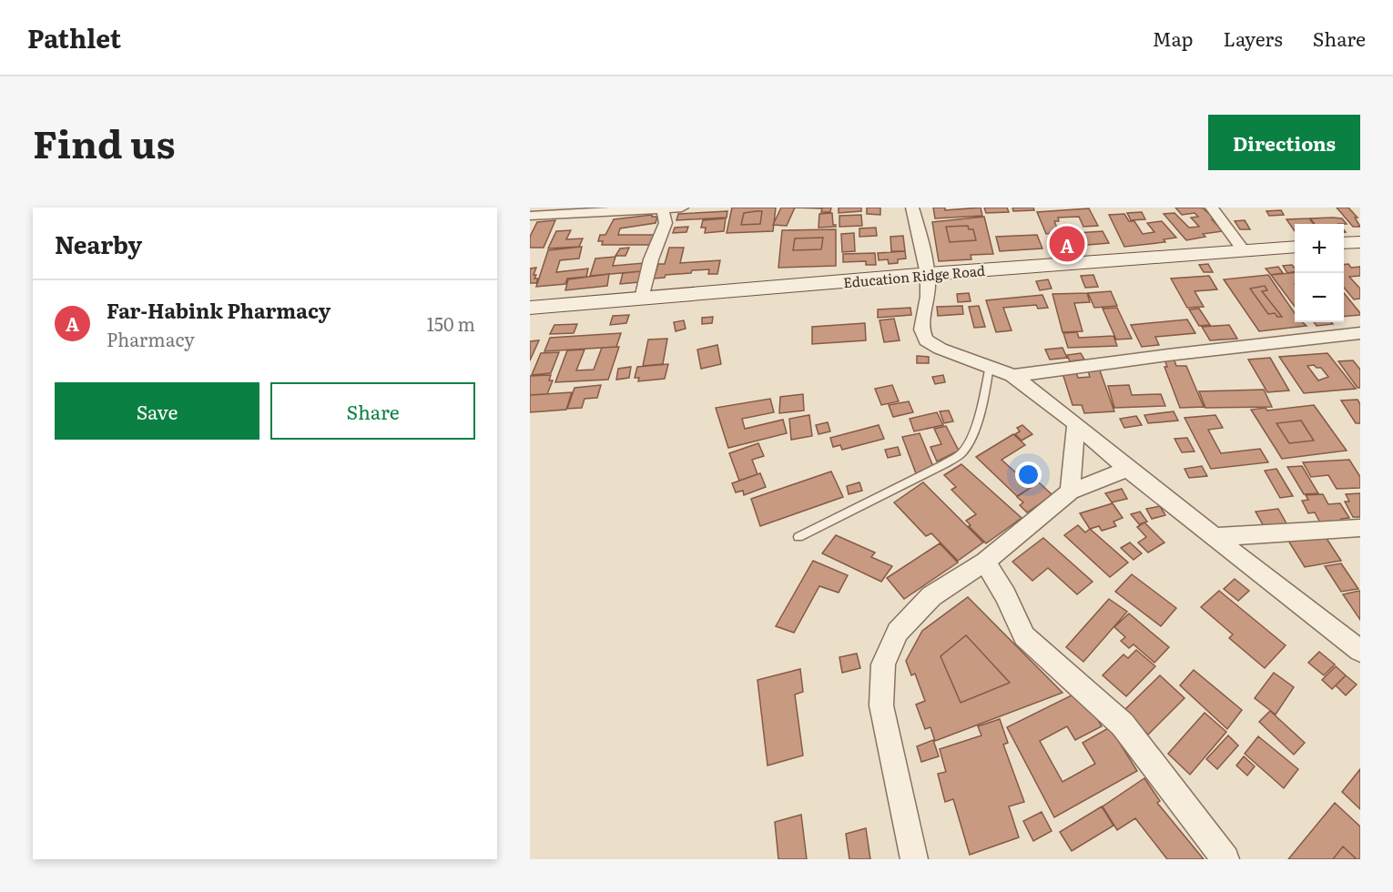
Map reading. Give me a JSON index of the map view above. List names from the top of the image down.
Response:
{
  "streets": {
    "main road": ["Education Ridge Road"]
  },
  "page": {
    "header": "Pathlet",
    "nav": ["Map", "Layers", "Share"],
    "title": "Find us",
    "buttons": [
      "Directions",
      ["Save", "Share"]
    ],
    "heading": "Nearby",
    "map_buttons": ["+", "−"],
    "pins": "A",
    "list": [
      {
        "mark": "A",
        "name": "Far-Habink Pharmacy",
        "note": "Pharmacy",
        "value": "150 m"
      }
    ]
  }
}
